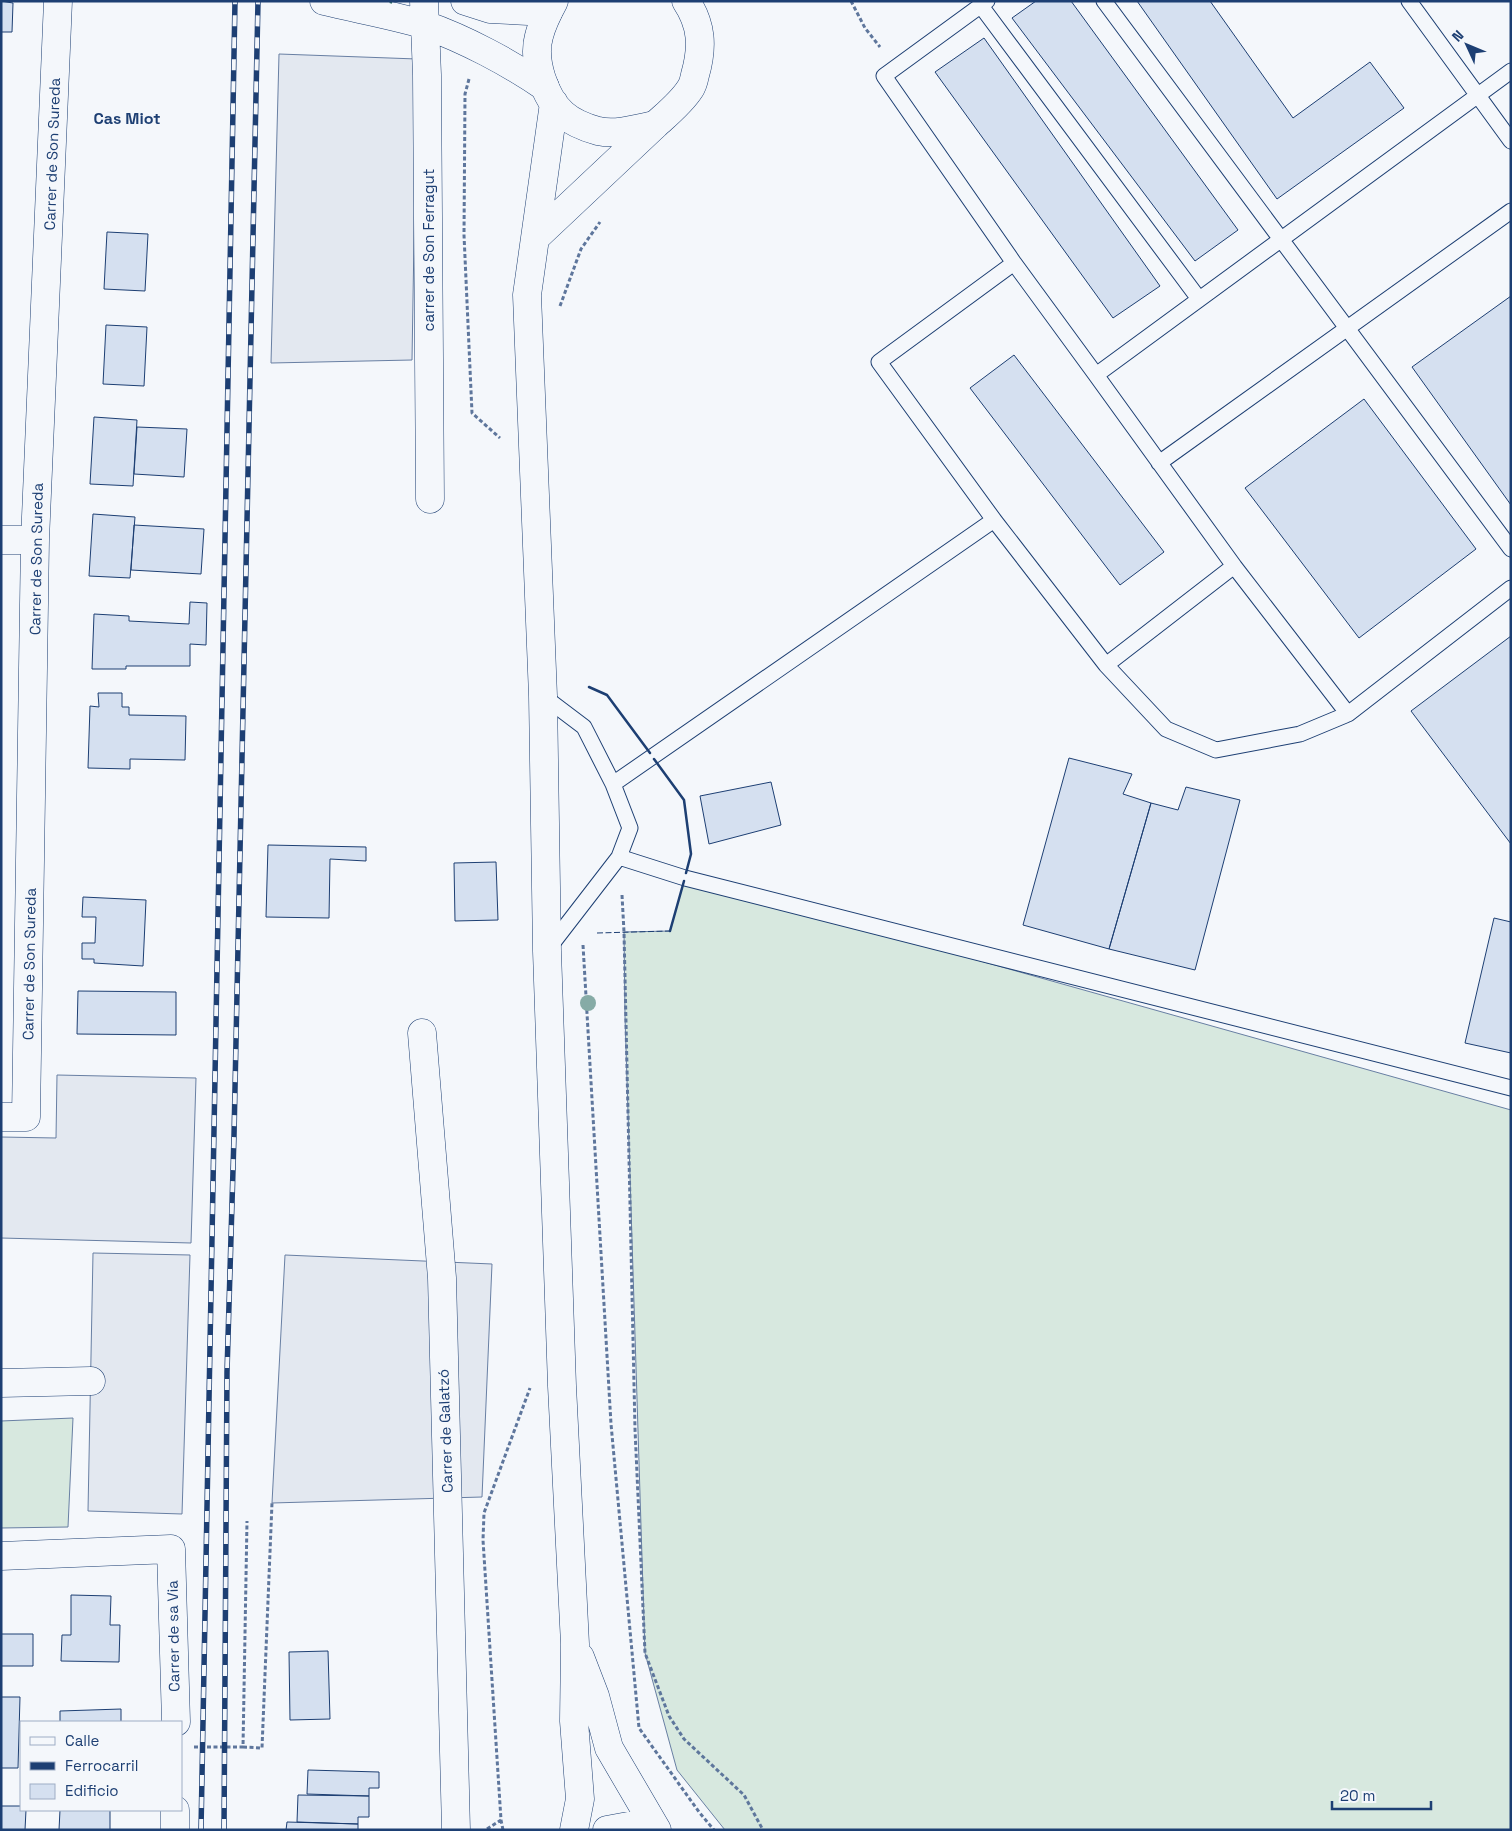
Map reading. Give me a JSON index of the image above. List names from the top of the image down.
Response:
{
  "streets": {
    "street": [
      "Carrer de Son Sureda",
      "carrer de Son Ferragut",
      "Carrer de Galatzó",
      "Carrer de sa Via"
    ]
  },
  "districts": ["Cas Miot"],
  "legend": ["Calle", "Ferrocarril", "Edificio"],
  "scale_bar": "20 m",
  "north": "top left"
}
